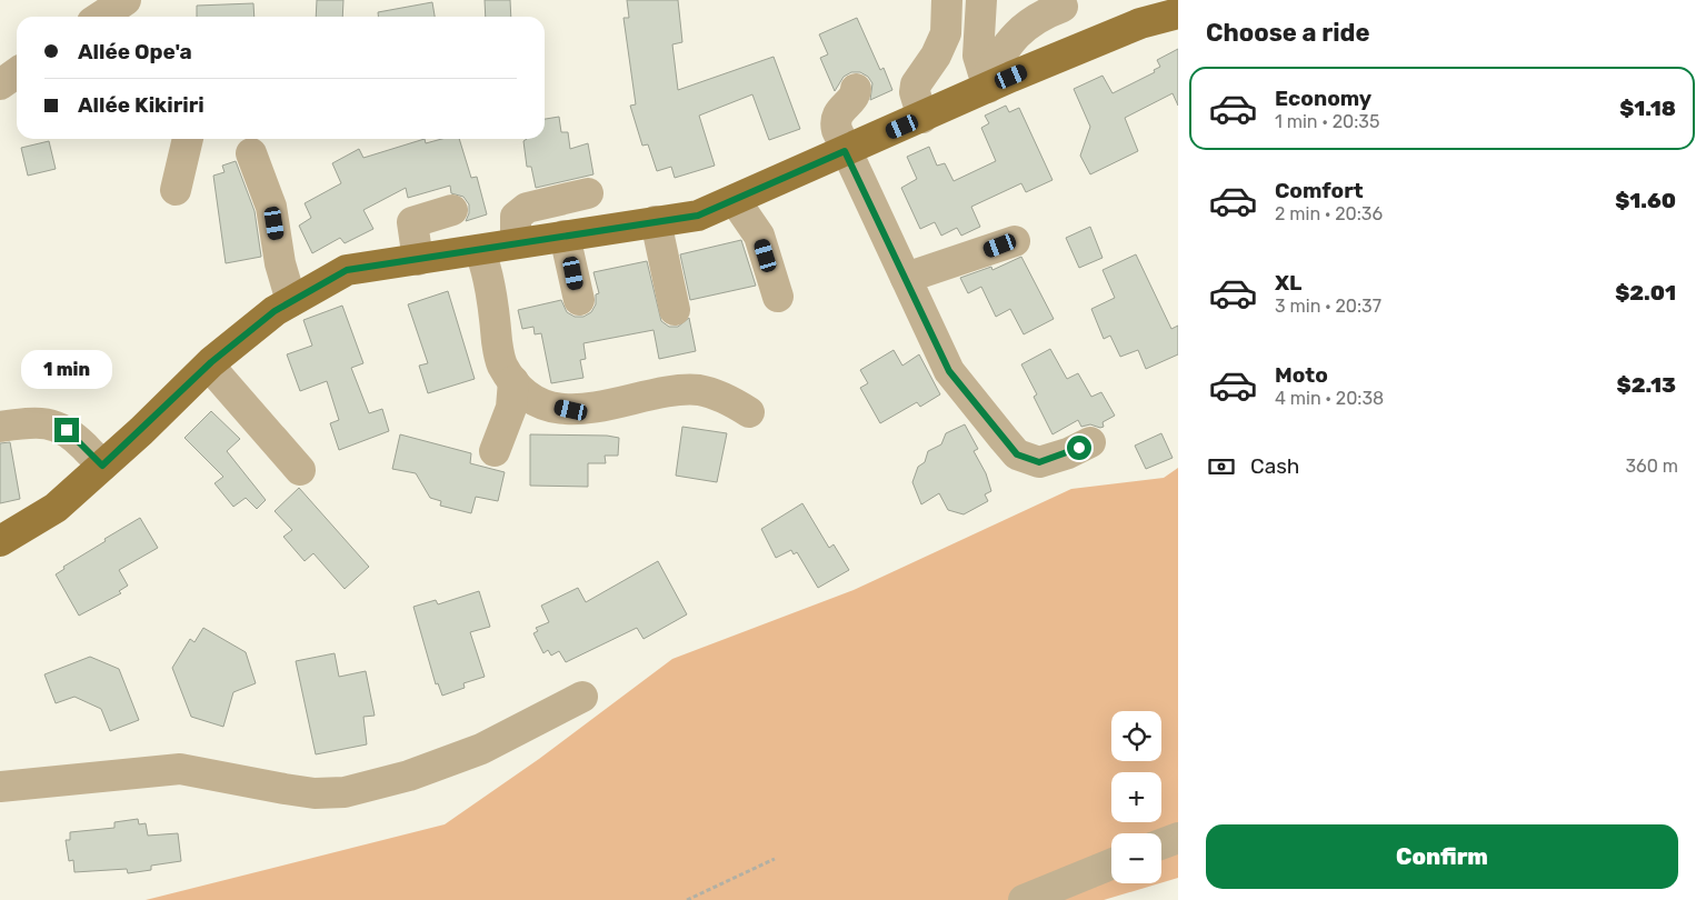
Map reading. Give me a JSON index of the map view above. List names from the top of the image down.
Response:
{
  "page": {
    "heading": "Choose a ride",
    "banner": ["Allée Ope'a", "Allée Kikiriri"],
    "list": [
      {
        "name": "Economy",
        "note": "1 min · 20:35",
        "value": "$1.18"
      },
      {
        "name": "Comfort",
        "note": "2 min · 20:36",
        "value": "$1.60"
      },
      {
        "name": "XL",
        "note": "3 min · 20:37",
        "value": "$2.01"
      },
      {
        "name": "Moto",
        "note": "4 min · 20:38",
        "value": "$2.13"
      }
    ],
    "bubble": "1 min",
    "pay": ["Cash", "360 m"],
    "map_buttons": ["+", "−"],
    "buttons": "Confirm"
  }
}
